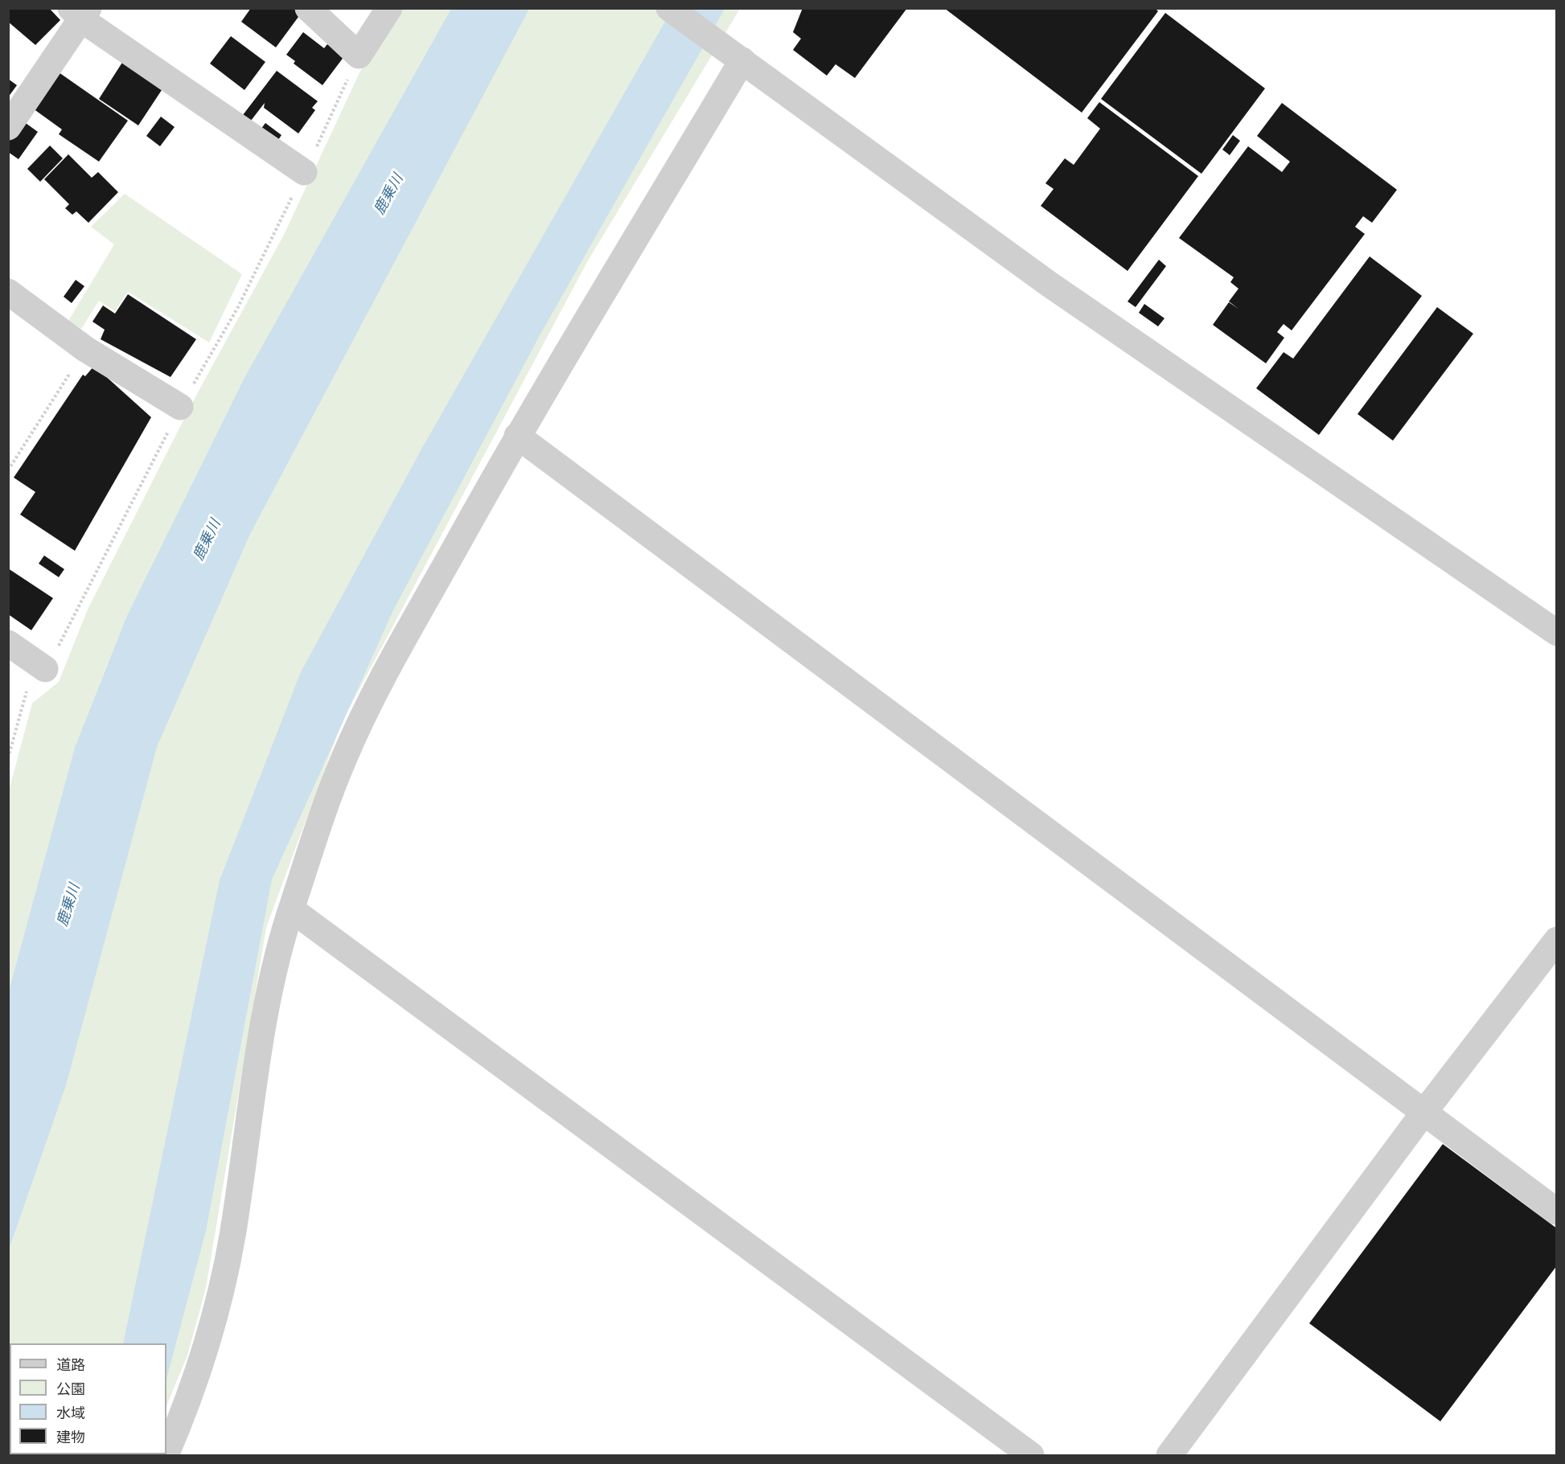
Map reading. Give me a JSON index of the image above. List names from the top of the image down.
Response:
{
  "water": ["鹿乗川"],
  "legend": [
    "道路",
    "公園",
    "水域",
    "建物"
  ]
}
